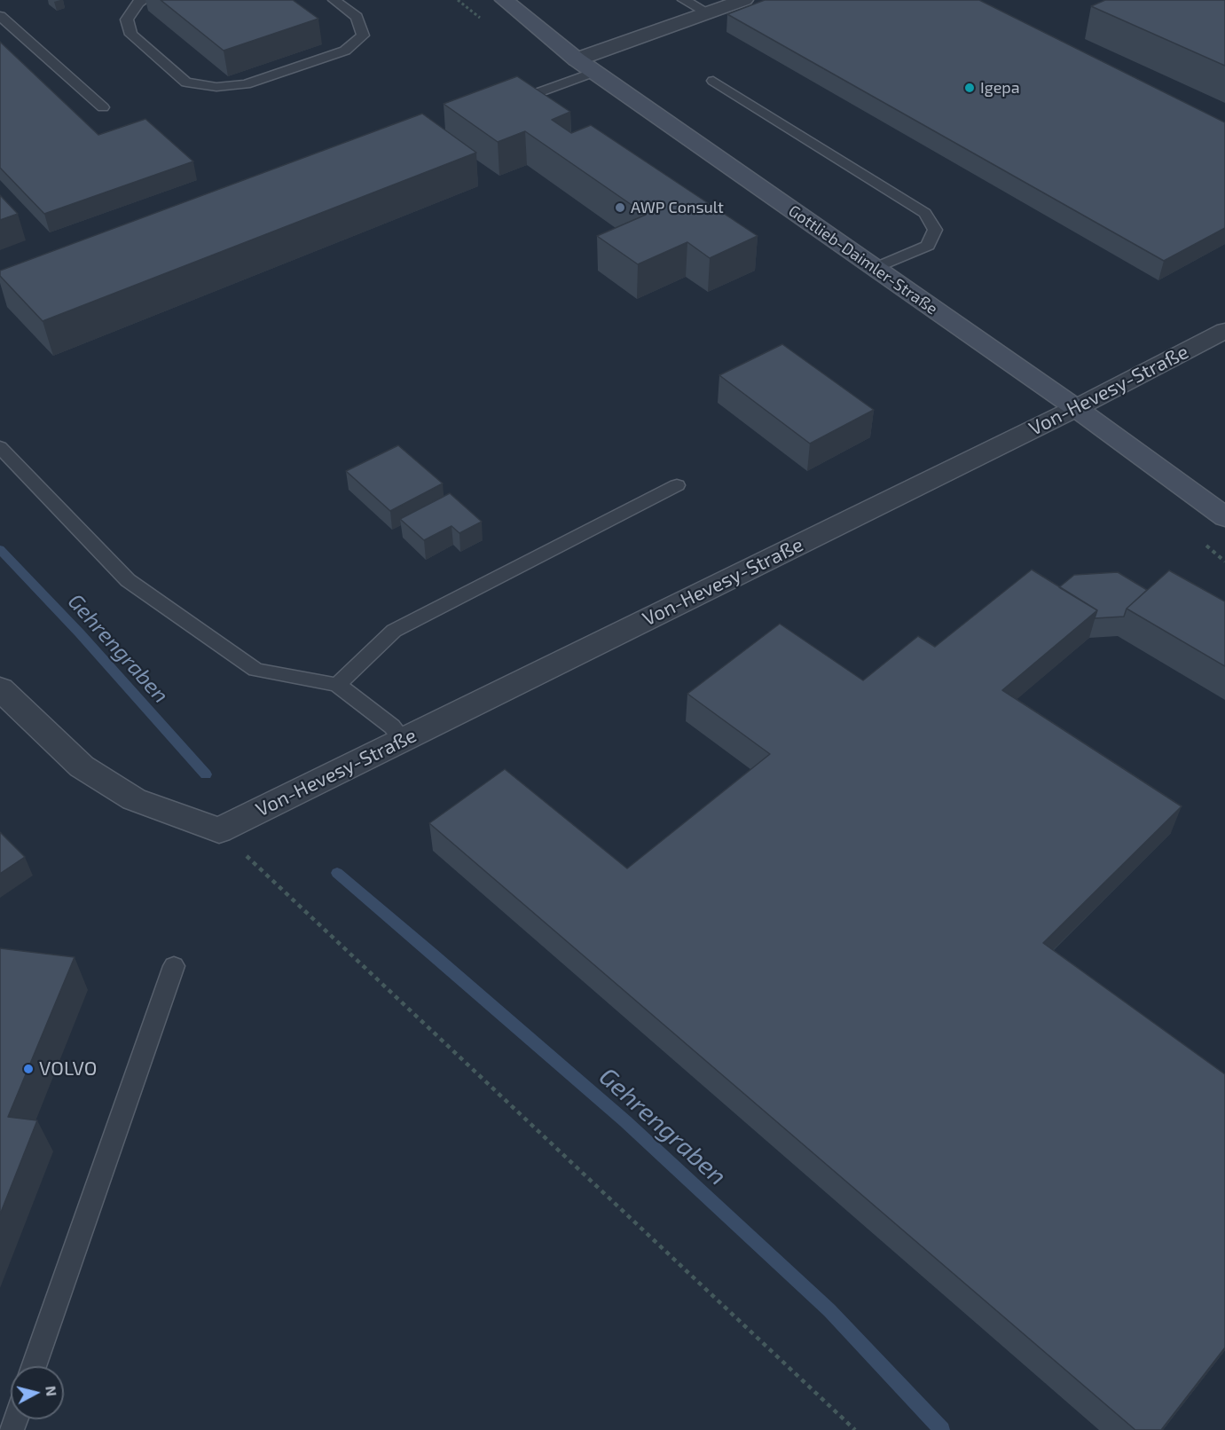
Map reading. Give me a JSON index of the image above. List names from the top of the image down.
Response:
{
  "streets": {
    "street": ["Gottlieb-Daimler-Straße", "Von-Hevesy-Straße"]
  },
  "crossings": [
    ["Gottlieb-Daimler-Straße", "Von-Hevesy-Straße"]
  ],
  "water": ["Gehrengraben"],
  "places": ["Igepa", "AWP Consult", "VOLVO"],
  "north": "right"
}
